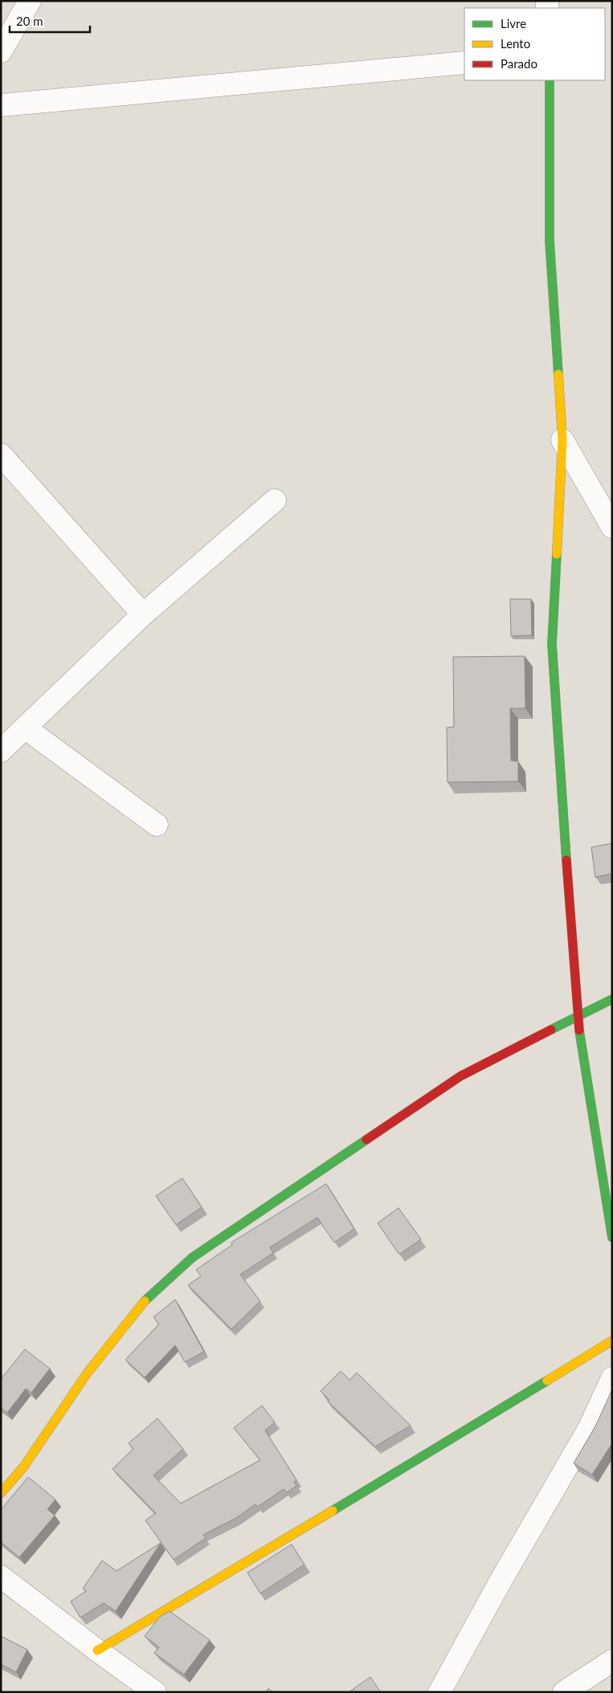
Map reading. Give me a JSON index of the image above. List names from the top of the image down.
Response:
{
  "legend": ["Livre", "Lento", "Parado"],
  "scale_bar": "20 m"
}
